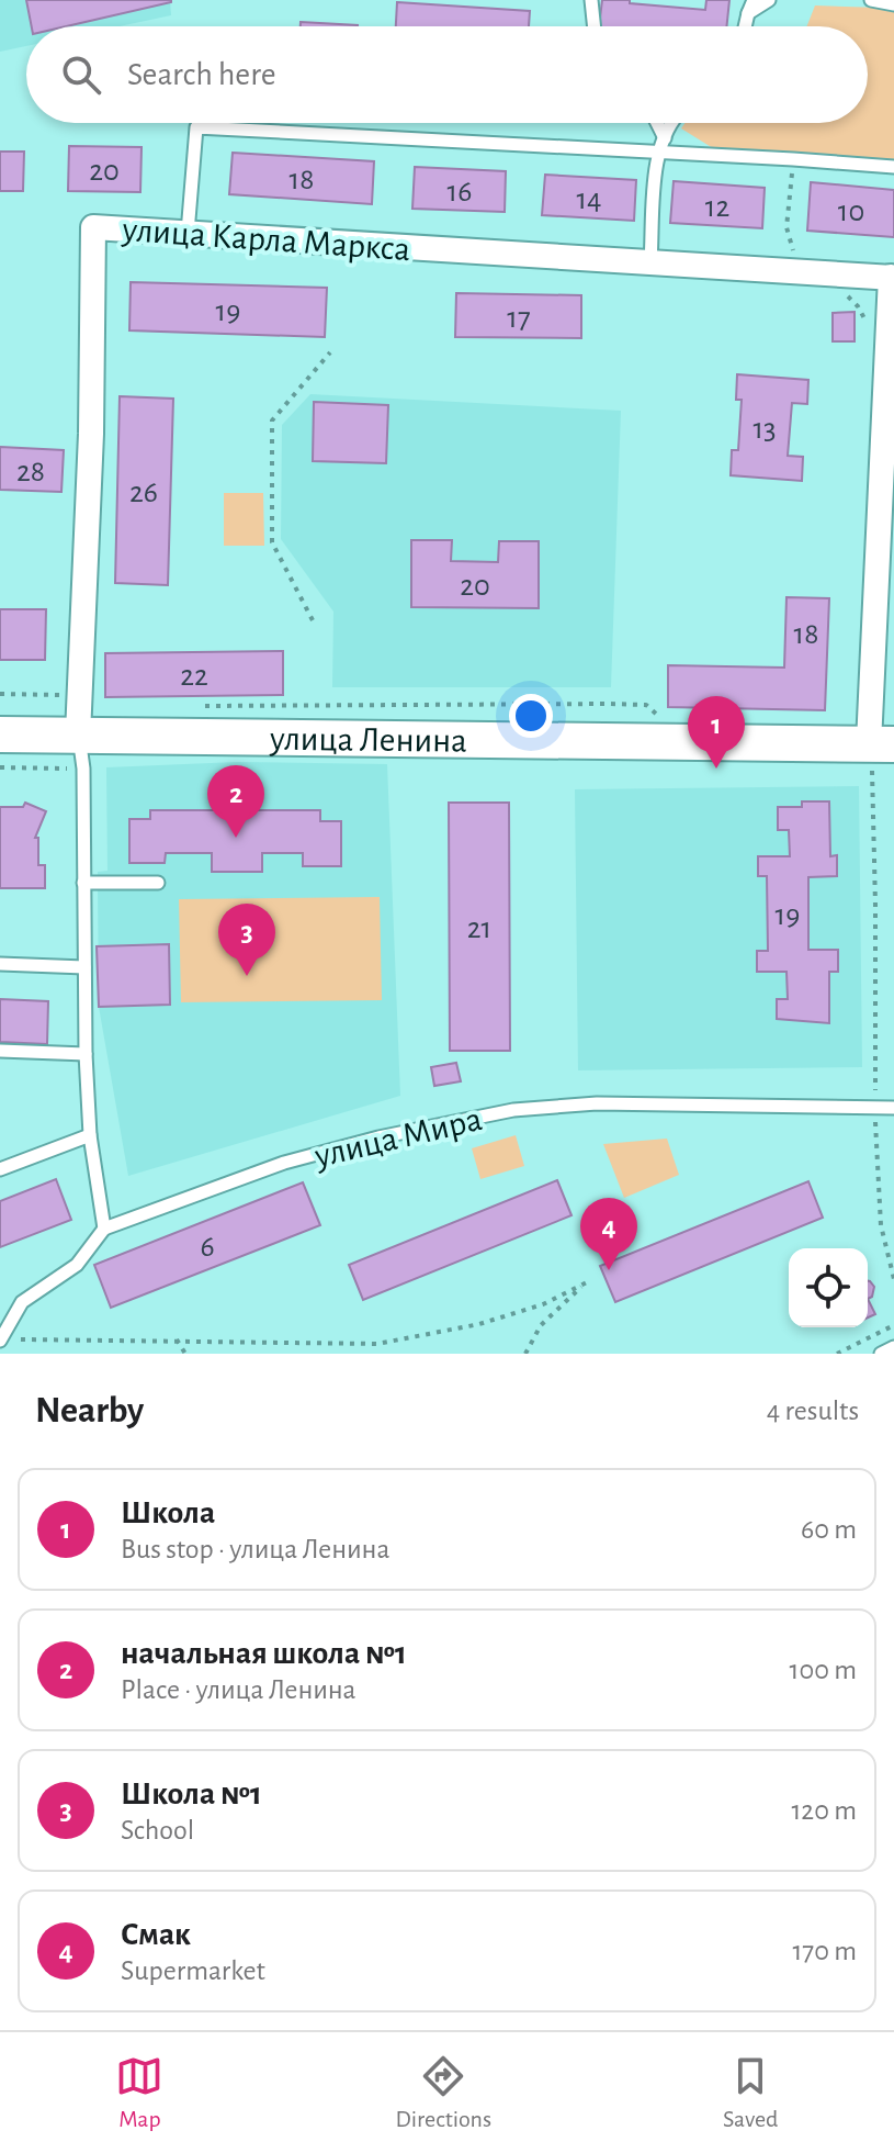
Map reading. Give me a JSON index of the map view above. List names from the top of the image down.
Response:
{
  "streets": {
    "street": ["улица Карла Маркса", "улица Ленина"],
    "lane": ["улица Мира"]
  },
  "crossings": [
    ["улица Карла Маркса", "улица Ленина"]
  ],
  "house_numbers": [
    "20",
    "18",
    "16",
    "14",
    "12",
    "10",
    "19",
    "17",
    "13",
    "28",
    "26",
    "20",
    "18",
    "22",
    "19",
    "21",
    "6"
  ],
  "page": {
    "search": "Search here",
    "pins": [
      "1",
      "2",
      "3",
      "4"
    ],
    "heading": ["Nearby", "4 results"],
    "list": [
      {
        "mark": "1",
        "name": "Школа",
        "note": "Bus stop · улица Ленина",
        "value": "60 m"
      },
      {
        "mark": "2",
        "name": "начальная школа №1",
        "note": "Place · улица Ленина",
        "value": "100 m"
      },
      {
        "mark": "3",
        "name": "Школа №1",
        "note": "School",
        "value": "120 m"
      },
      {
        "mark": "4",
        "name": "Смак",
        "note": "Supermarket",
        "value": "170 m"
      }
    ],
    "nav": ["Map", "Directions", "Saved"]
  }
}
